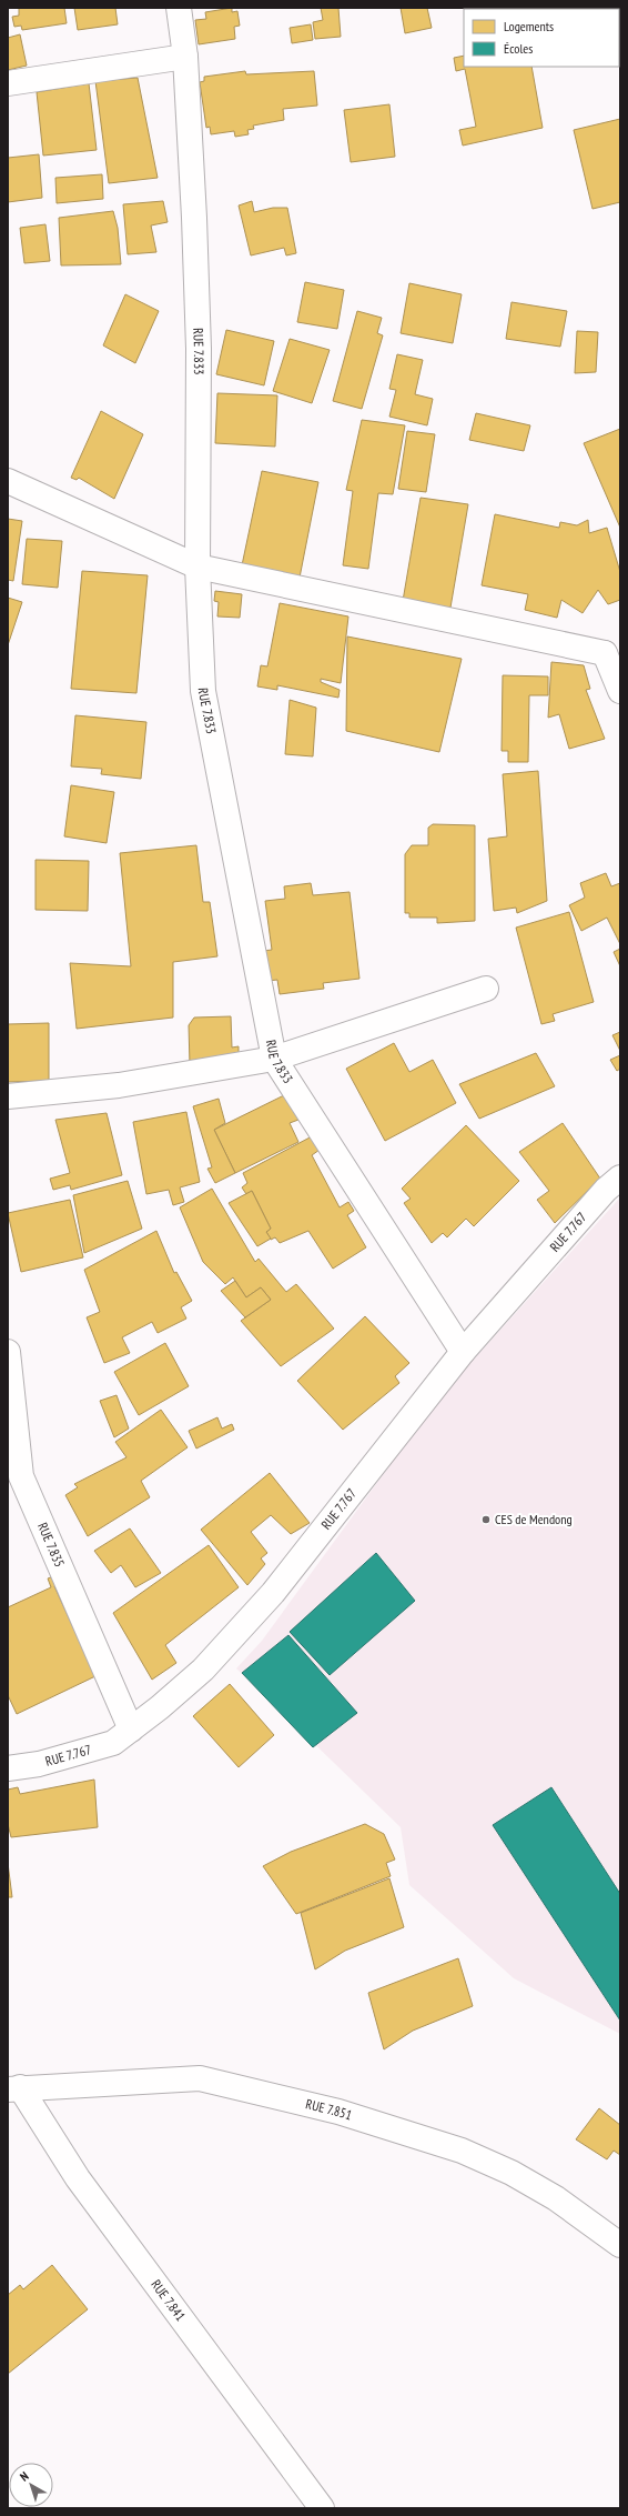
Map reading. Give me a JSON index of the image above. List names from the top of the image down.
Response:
{
  "streets": {
    "street": [
      "RUE 7.833",
      "RUE 7.767",
      "RUE 7.835",
      "RUE 7.851",
      "RUE 7.841"
    ]
  },
  "crossings": [
    ["RUE 7.833", "RUE 7.767"],
    ["RUE 7.767", "RUE 7.835"],
    ["RUE 7.851", "RUE 7.841"]
  ],
  "places": ["CES de Mendong"],
  "legend": ["Logements", "Écoles"],
  "north": "top left"
}
